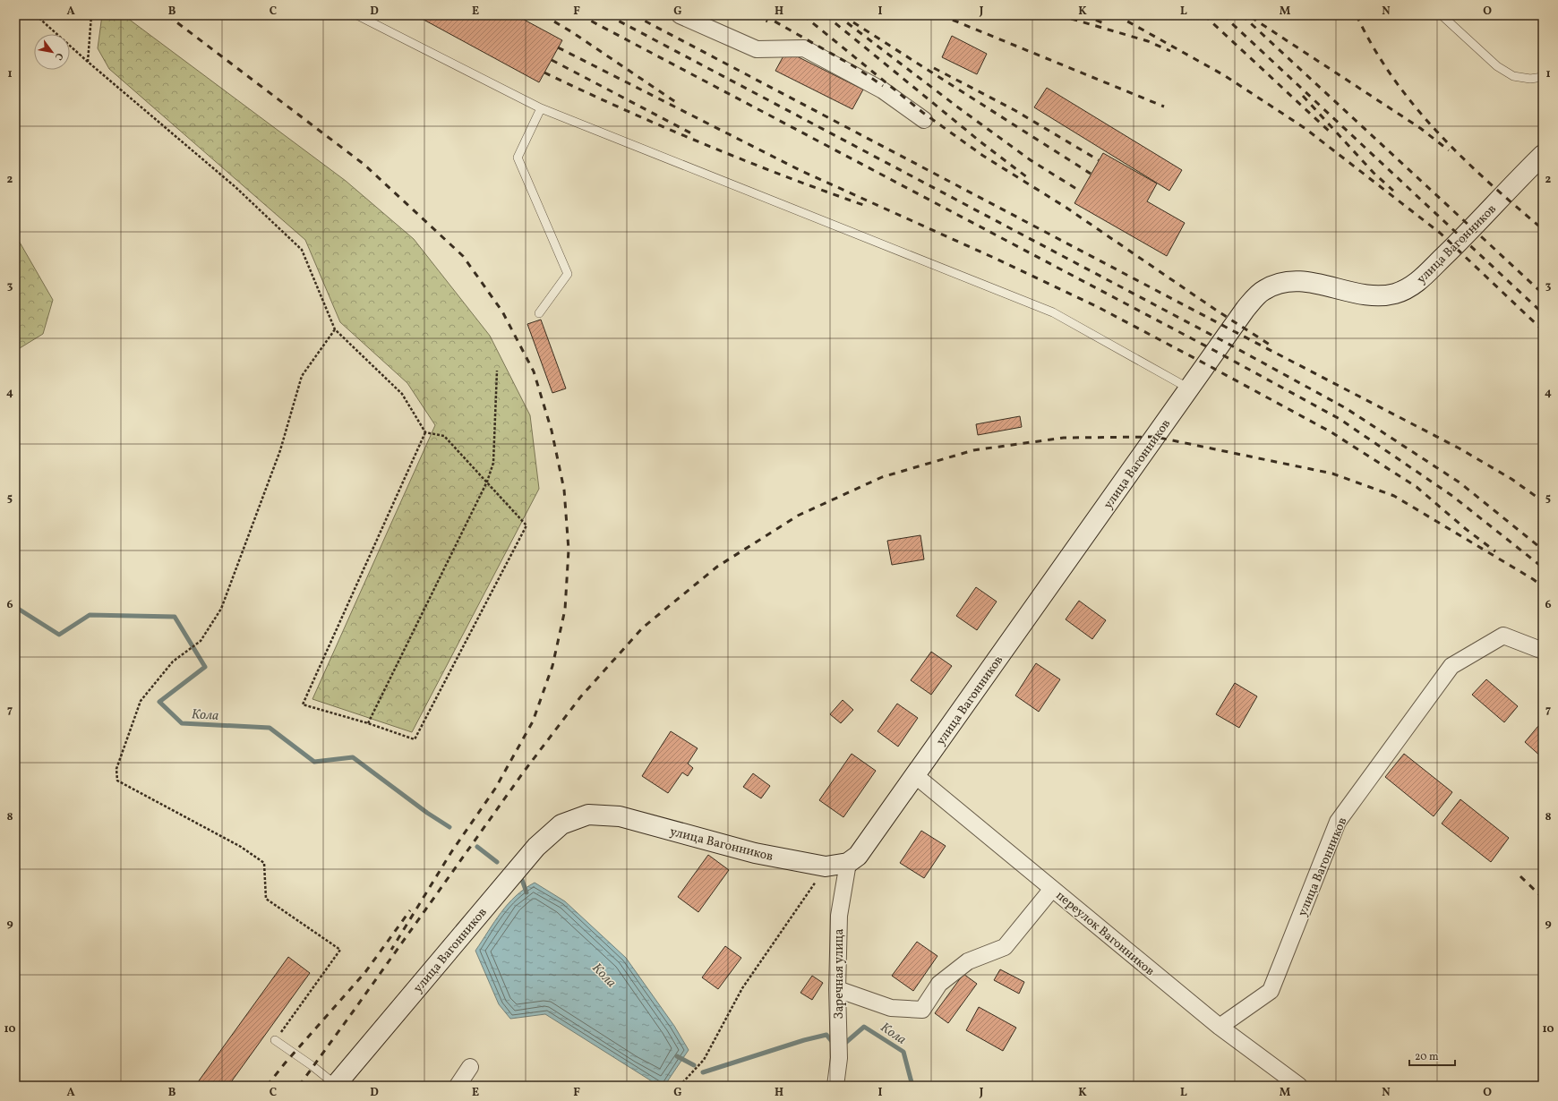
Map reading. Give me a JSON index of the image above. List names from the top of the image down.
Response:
{
  "streets": {
    "street": ["улица Вагонников", "переулок Вагонников", "Заречная улица"]
  },
  "crossings": [
    ["улица Вагонников", "переулок Вагонников"],
    ["улица Вагонников", "Заречная улица"]
  ],
  "water": ["Кола"],
  "scale_bar": "20 m",
  "north": "bottom right",
  "grid": {
    "columns": [
      "A",
      "B",
      "C",
      "D",
      "E",
      "F",
      "G",
      "H",
      "I",
      "J",
      "K",
      "L",
      "M",
      "N",
      "O"
    ],
    "rows": [
      "1",
      "2",
      "3",
      "4",
      "5",
      "6",
      "7",
      "8",
      "9",
      "10"
    ]
  }
}
